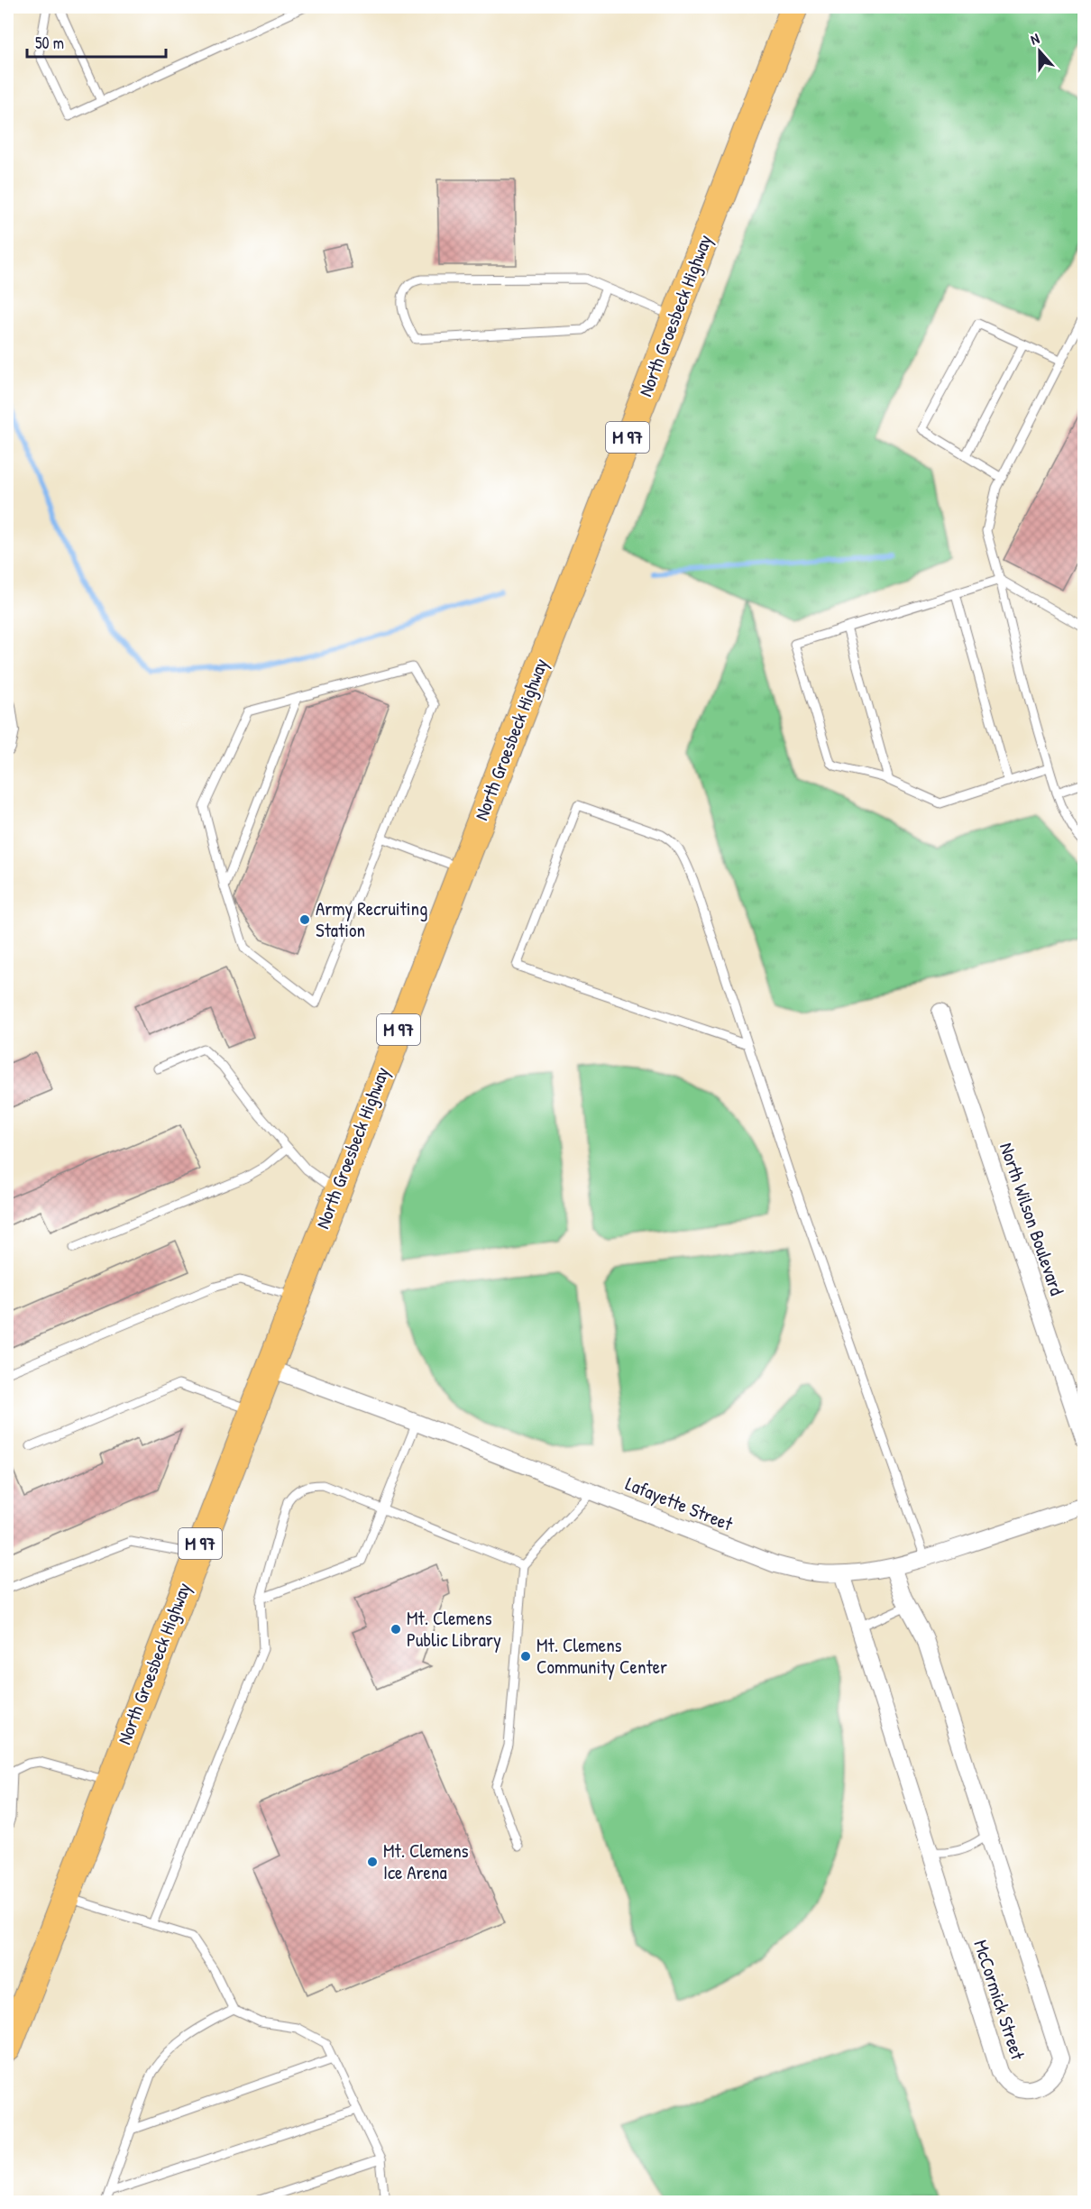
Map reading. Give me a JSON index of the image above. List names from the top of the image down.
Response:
{
  "streets": {
    "main road": ["North Groesbeck Highway", "M 97"],
    "street": ["North Wilson Boulevard", "Lafayette Street", "McCormick Street"]
  },
  "crossings": [
    ["North Groesbeck Highway", "Lafayette Street"],
    ["Lafayette Street", "McCormick Street"]
  ],
  "places": [
    "Army Recruiting Station",
    "Mt. Clemens Public Library",
    "Mt. Clemens Community Center",
    "Mt. Clemens Ice Arena"
  ],
  "scale_bar": "50 m",
  "north": "top"
}
